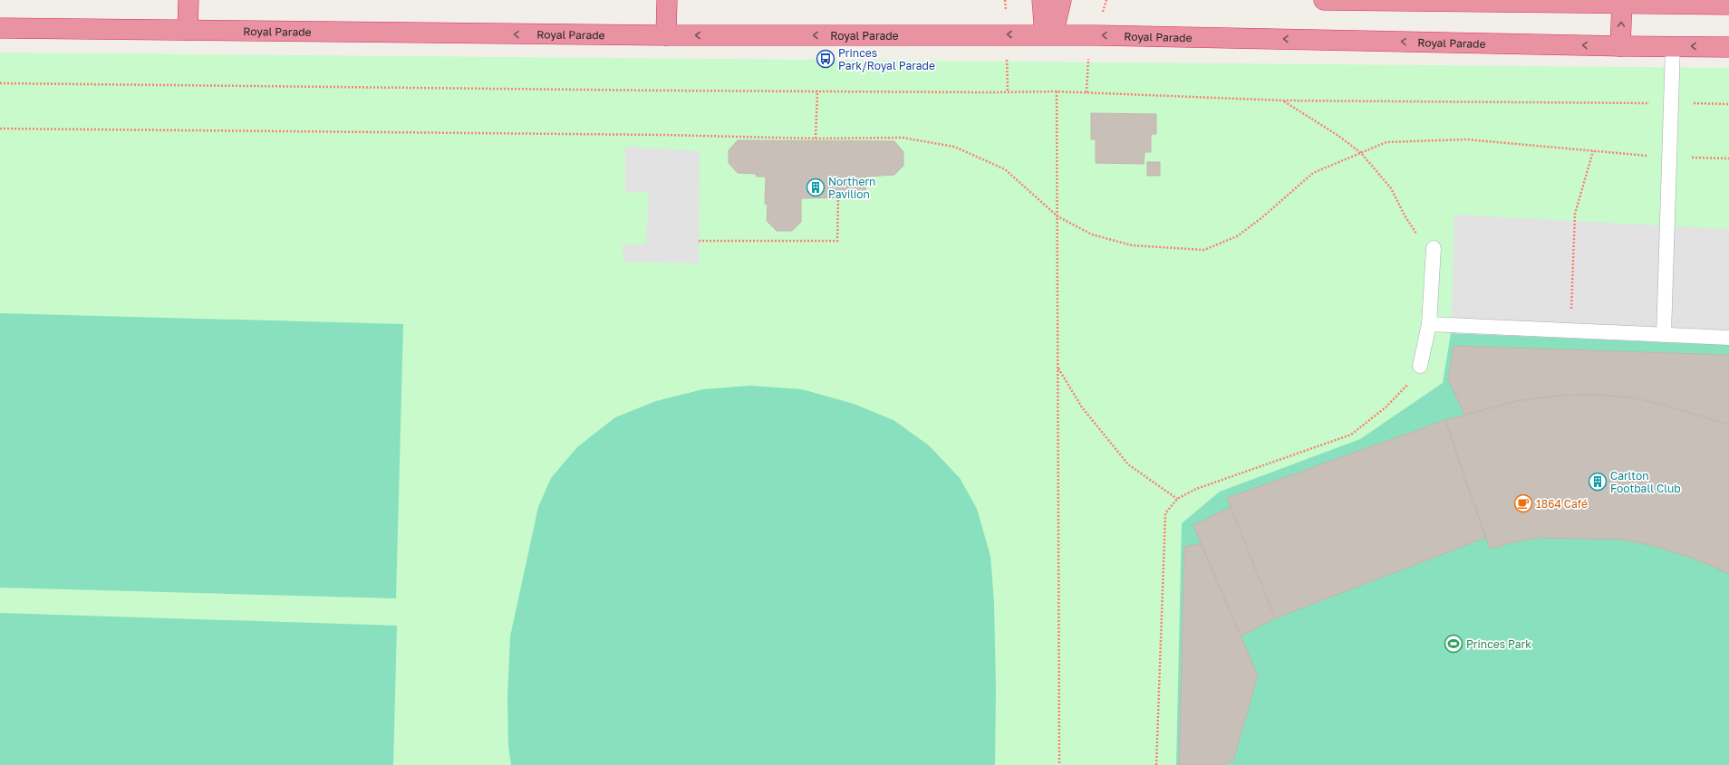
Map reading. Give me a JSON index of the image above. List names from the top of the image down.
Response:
{
  "streets": {
    "highway": ["Royal Parade"]
  },
  "one_way": ["Royal Parade"],
  "places": {
    "bus stop": ["Princes Park/Royal Parade"],
    "building": ["Northern Pavilion", "Carlton Football Club"],
    "cafe": ["1864 Café"],
    "sports": ["Princes Park"]
  }
}
